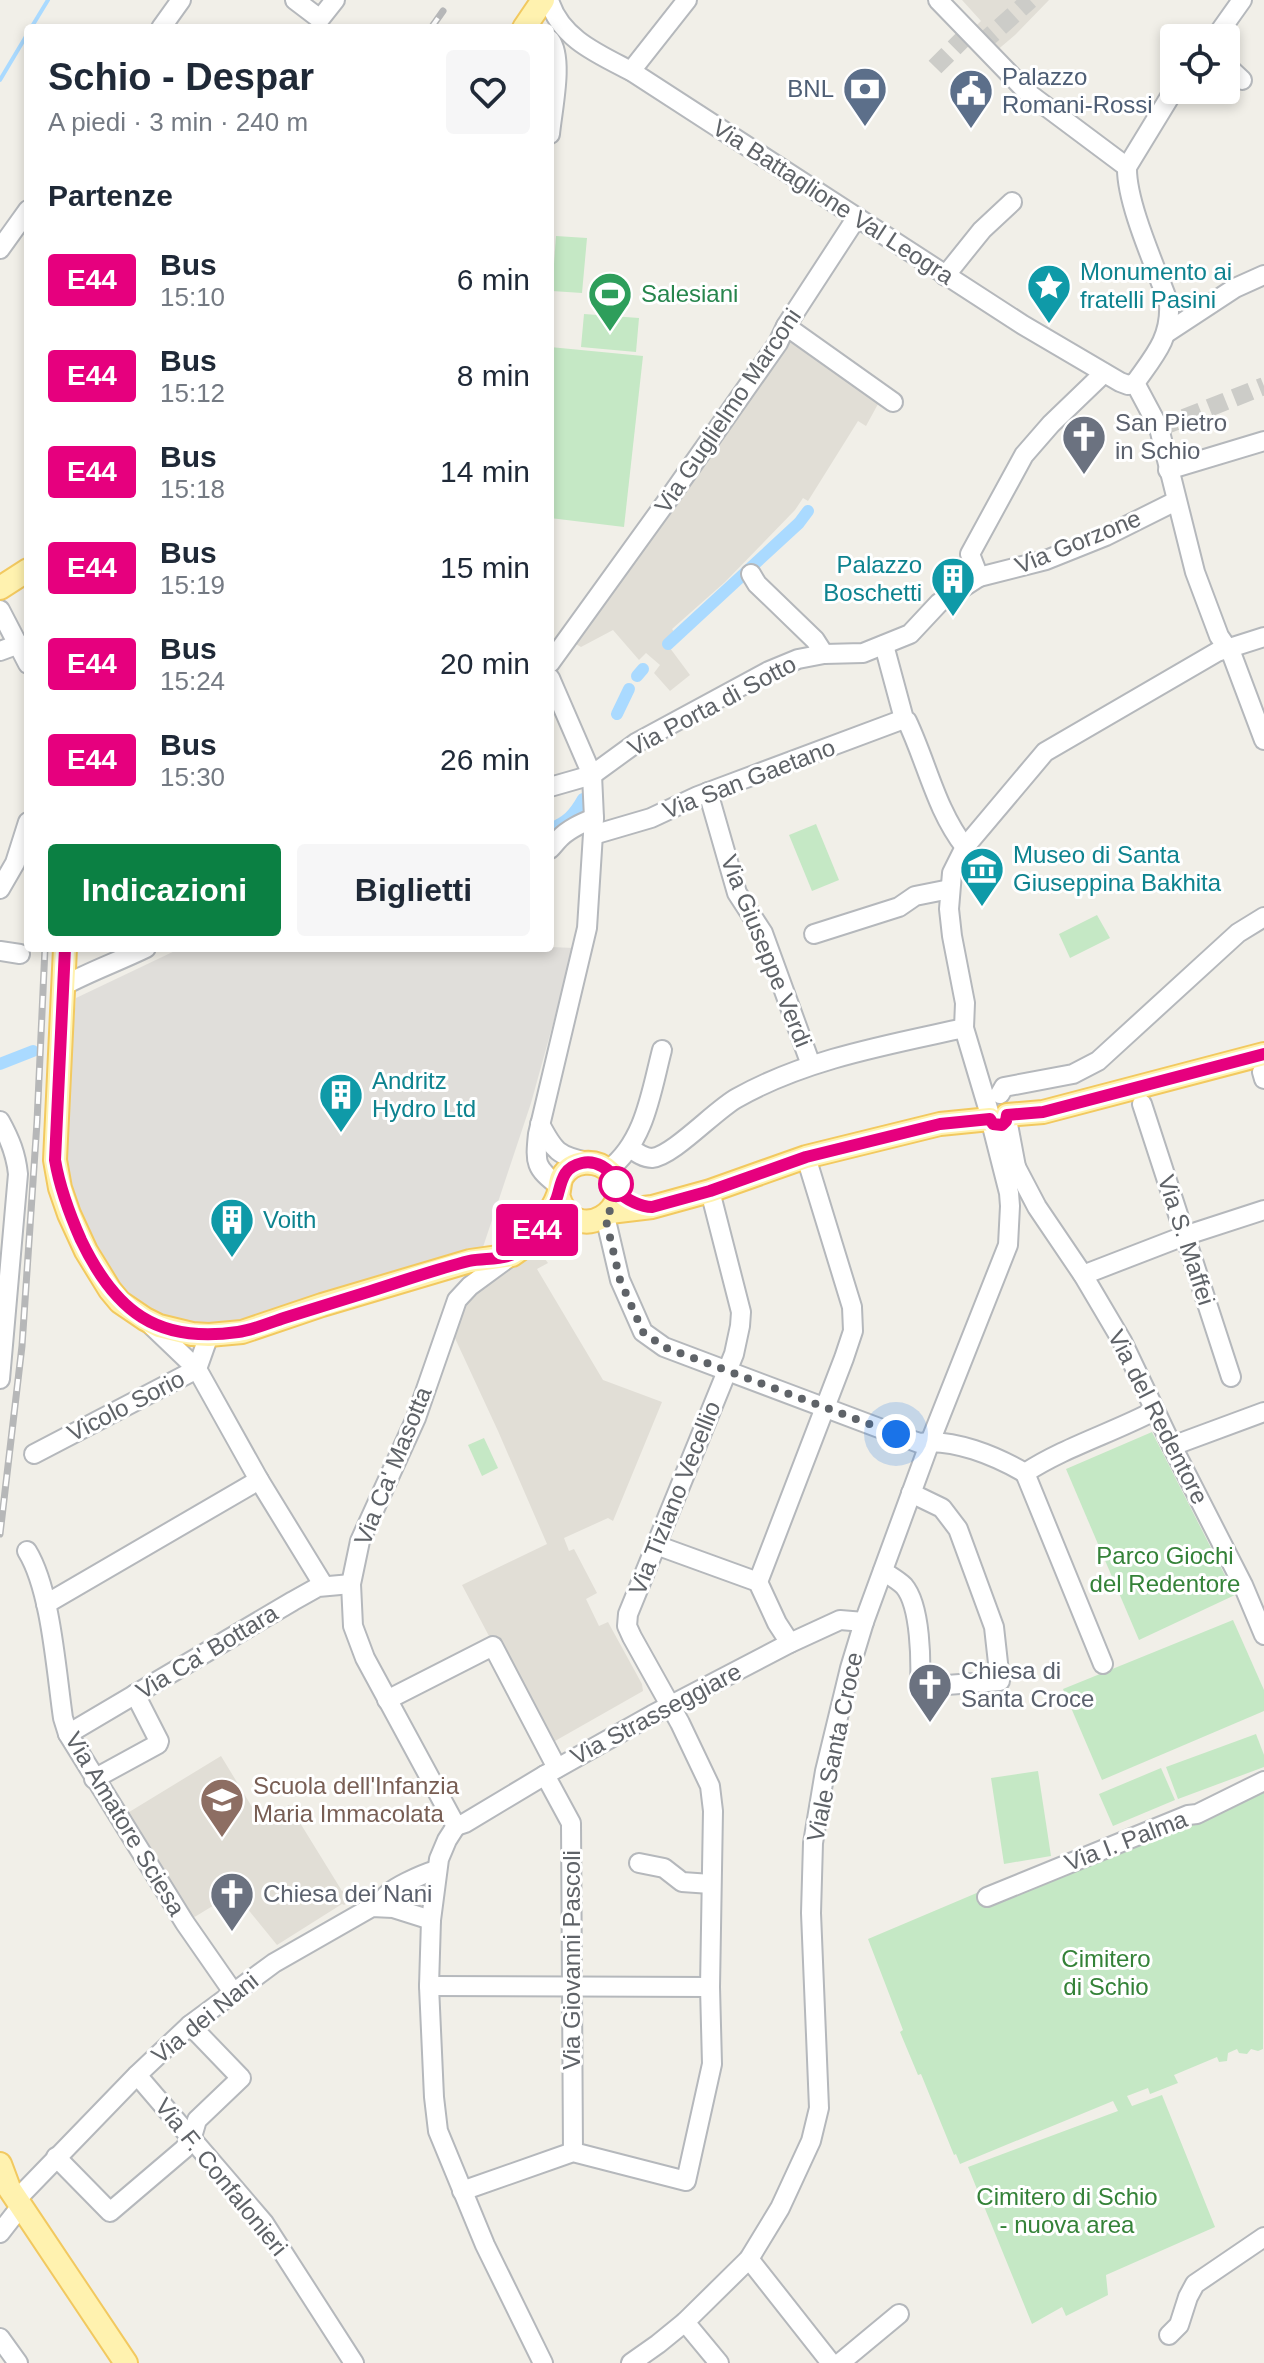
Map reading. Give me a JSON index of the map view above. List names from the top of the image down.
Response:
{
  "streets": {
    "street": [
      "Via Battaglione Val Leogra",
      "Via Guglielmo Marconi",
      "Via Gorzone",
      "Via Porta di Sotto",
      "Via San Gaetano",
      "Via Giuseppe Verdi",
      "Via S. Maffei",
      "Vicolo Sorio",
      "Via del Redentore",
      "Via Ca' Masotta",
      "Via Tiziano Vecellio",
      "Via Ca' Bottara",
      "Via Strasseggiare",
      "Viale Santa Croce",
      "Via Amatore Sciesa",
      "Via I. Palma",
      "Via Giovanni Pascoli",
      "Via dei Nani",
      "Via F. Confalonieri"
    ]
  },
  "crossings": [
    ["Via Battaglione Val Leogra", "Via Guglielmo Marconi"],
    ["Via Gorzone", "Via Porta di Sotto"],
    ["Via San Gaetano", "Via Giuseppe Verdi"],
    ["Via del Redentore", "Viale Santa Croce"],
    ["Via Ca' Masotta", "Via Ca' Bottara"],
    ["Via Ca' Masotta", "Via Strasseggiare"],
    ["Via Ca' Masotta", "Via Giovanni Pascoli"],
    ["Via Tiziano Vecellio", "Via Strasseggiare"],
    ["Via Tiziano Vecellio", "Via Giovanni Pascoli"],
    ["Via Ca' Bottara", "Via Amatore Sciesa"],
    ["Via Strasseggiare", "Viale Santa Croce"],
    ["Via Strasseggiare", "Via Giovanni Pascoli"],
    ["Via Amatore Sciesa", "Via dei Nani"],
    ["Via dei Nani", "Via F. Confalonieri"]
  ],
  "parks": ["Parco Giochi del Redentore", "Cimitero di Schio", "Cimitero di Schio - nuova area"],
  "places": {
    "bank": ["BNL"],
    "public building": ["Palazzo Romani-Rossi"],
    "place": ["Monumento ai fratelli Pasini"],
    "sports": ["Salesiani"],
    "church": ["San Pietro in Schio", "Chiesa di Santa Croce", "Chiesa dei Nani"],
    "building": ["Palazzo Boschetti", "Andritz Hydro Ltd", "Voith"],
    "museum": ["Museo di Santa Giuseppina Bakhita"],
    "school or university": ["Scuola dell'Infanzia Maria Immacolata"]
  },
  "lines": ["bus line E44"],
  "page": {
    "on_map": "E44",
    "heading": [
      ["Schio - Despar", "A piedi · 3 min · 240 m"],
      "Partenze"
    ],
    "list": [
      {
        "mark": "E44",
        "name": "Bus",
        "note": "15:10",
        "value": "6 min"
      },
      {
        "mark": "E44",
        "name": "Bus",
        "note": "15:12",
        "value": "8 min"
      },
      {
        "mark": "E44",
        "name": "Bus",
        "note": "15:18",
        "value": "14 min"
      },
      {
        "mark": "E44",
        "name": "Bus",
        "note": "15:19",
        "value": "15 min"
      },
      {
        "mark": "E44",
        "name": "Bus",
        "note": "15:24",
        "value": "20 min"
      },
      {
        "mark": "E44",
        "name": "Bus",
        "note": "15:30",
        "value": "26 min"
      }
    ],
    "buttons": ["Indicazioni", "Biglietti"]
  }
}
